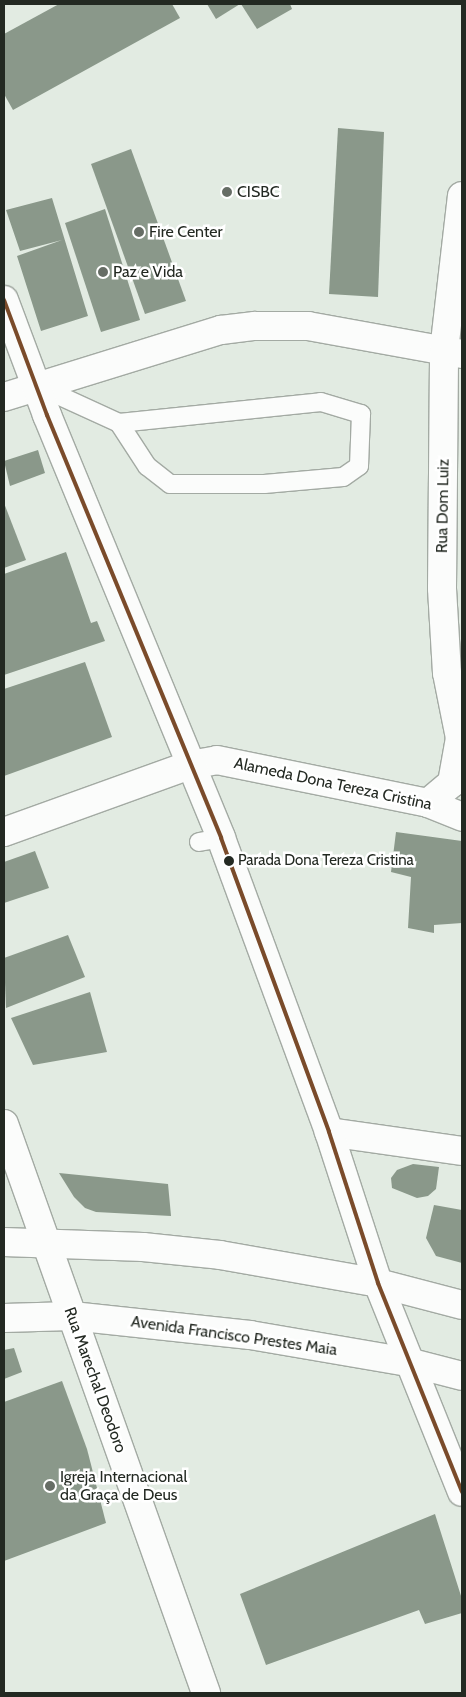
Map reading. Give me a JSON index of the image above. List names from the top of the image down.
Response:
{
  "streets": {
    "street": [
      "Rua Dom Luiz",
      "Alameda Dona Tereza Cristina",
      "Avenida Francisco Prestes Maia",
      "Rua Marechal Deodoro"
    ]
  },
  "crossings": [
    ["Rua Dom Luiz", "Alameda Dona Tereza Cristina"],
    ["Avenida Francisco Prestes Maia", "Rua Marechal Deodoro"]
  ],
  "places": [
    "CISBC",
    "Fire Center",
    "Paz e Vida",
    "Parada Dona Tereza Cristina",
    "Igreja Internacional da Graça de Deus"
  ]
}
